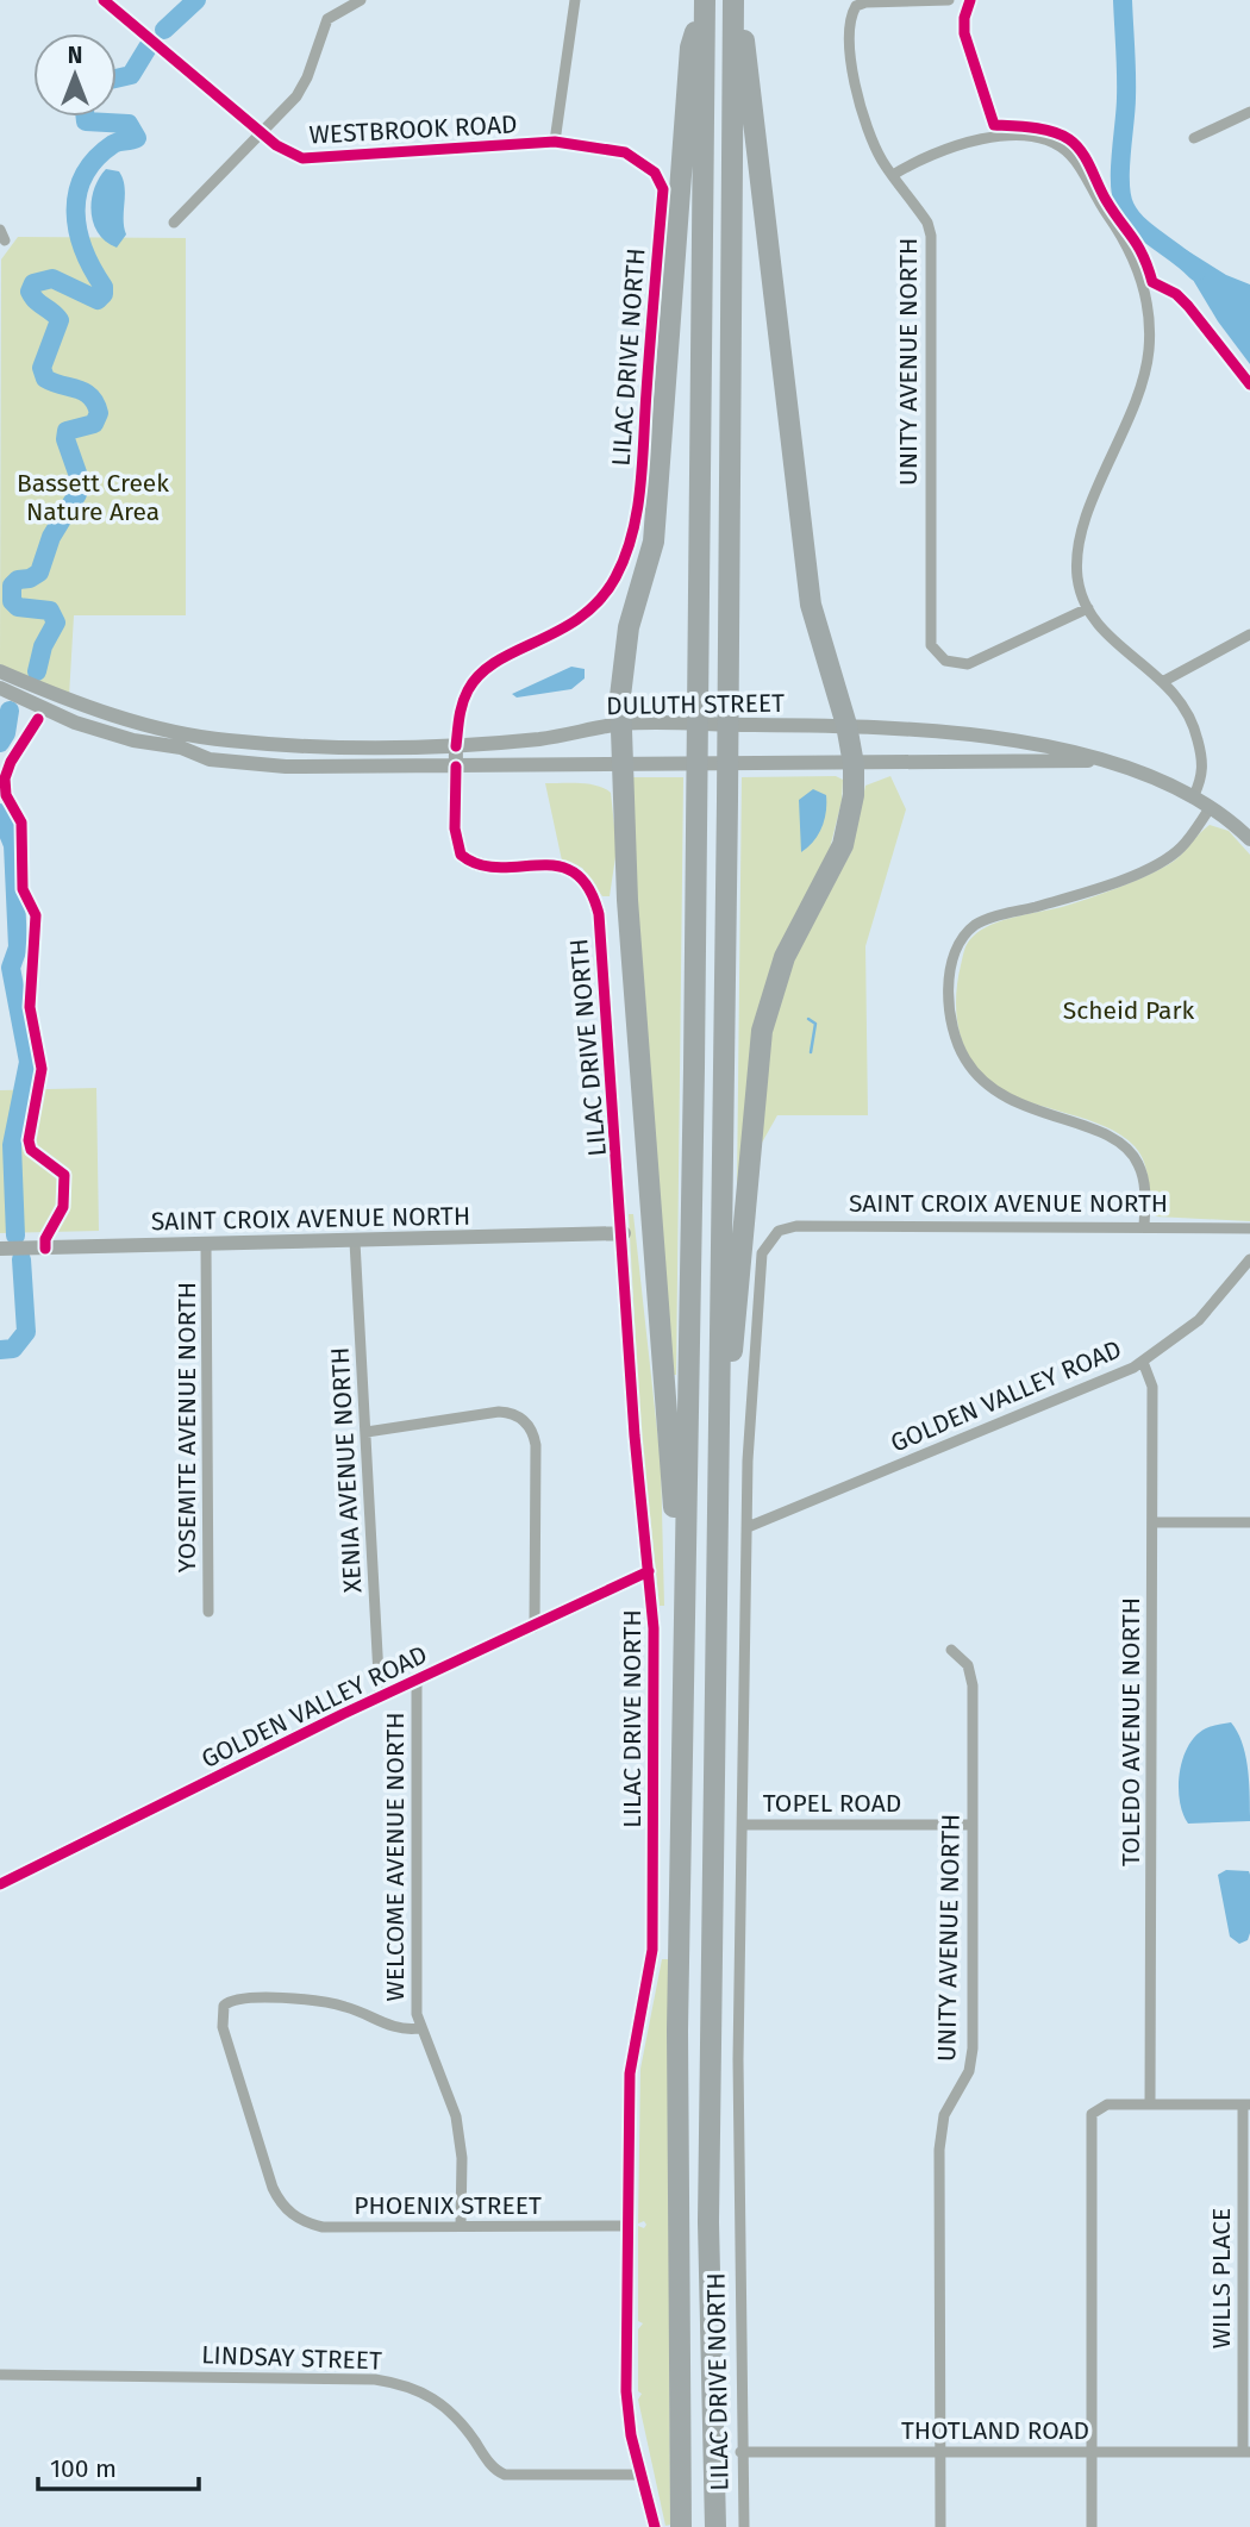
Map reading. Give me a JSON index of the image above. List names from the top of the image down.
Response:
{
  "streets": {
    "street": [
      "WESTBROOK ROAD",
      "LILAC DRIVE NORTH",
      "UNITY AVENUE NORTH",
      "DULUTH STREET",
      "SAINT CROIX AVENUE NORTH",
      "GOLDEN VALLEY ROAD",
      "YOSEMITE AVENUE NORTH",
      "XENIA AVENUE NORTH",
      "TOLEDO AVENUE NORTH",
      "TOPEL ROAD",
      "WELCOME AVENUE NORTH",
      "PHOENIX STREET",
      "WILLS PLACE",
      "LINDSAY STREET",
      "THOTLAND ROAD"
    ]
  },
  "crossings": [
    ["WESTBROOK ROAD", "LILAC DRIVE NORTH"],
    ["LILAC DRIVE NORTH", "DULUTH STREET"],
    ["LILAC DRIVE NORTH", "SAINT CROIX AVENUE NORTH"],
    ["LILAC DRIVE NORTH", "GOLDEN VALLEY ROAD"],
    ["LILAC DRIVE NORTH", "TOPEL ROAD"],
    ["LILAC DRIVE NORTH", "PHOENIX STREET"],
    ["LILAC DRIVE NORTH", "LINDSAY STREET"],
    ["LILAC DRIVE NORTH", "THOTLAND ROAD"],
    ["UNITY AVENUE NORTH", "TOPEL ROAD"],
    ["UNITY AVENUE NORTH", "THOTLAND ROAD"],
    ["SAINT CROIX AVENUE NORTH", "YOSEMITE AVENUE NORTH"],
    ["SAINT CROIX AVENUE NORTH", "XENIA AVENUE NORTH"],
    ["GOLDEN VALLEY ROAD", "XENIA AVENUE NORTH"],
    ["GOLDEN VALLEY ROAD", "TOLEDO AVENUE NORTH"],
    ["GOLDEN VALLEY ROAD", "WELCOME AVENUE NORTH"],
    ["WELCOME AVENUE NORTH", "PHOENIX STREET"],
    ["WILLS PLACE", "THOTLAND ROAD"]
  ],
  "parks": ["Bassett Creek Nature Area", "Scheid Park"],
  "scale_bar": "100 m",
  "north": "top"
}
